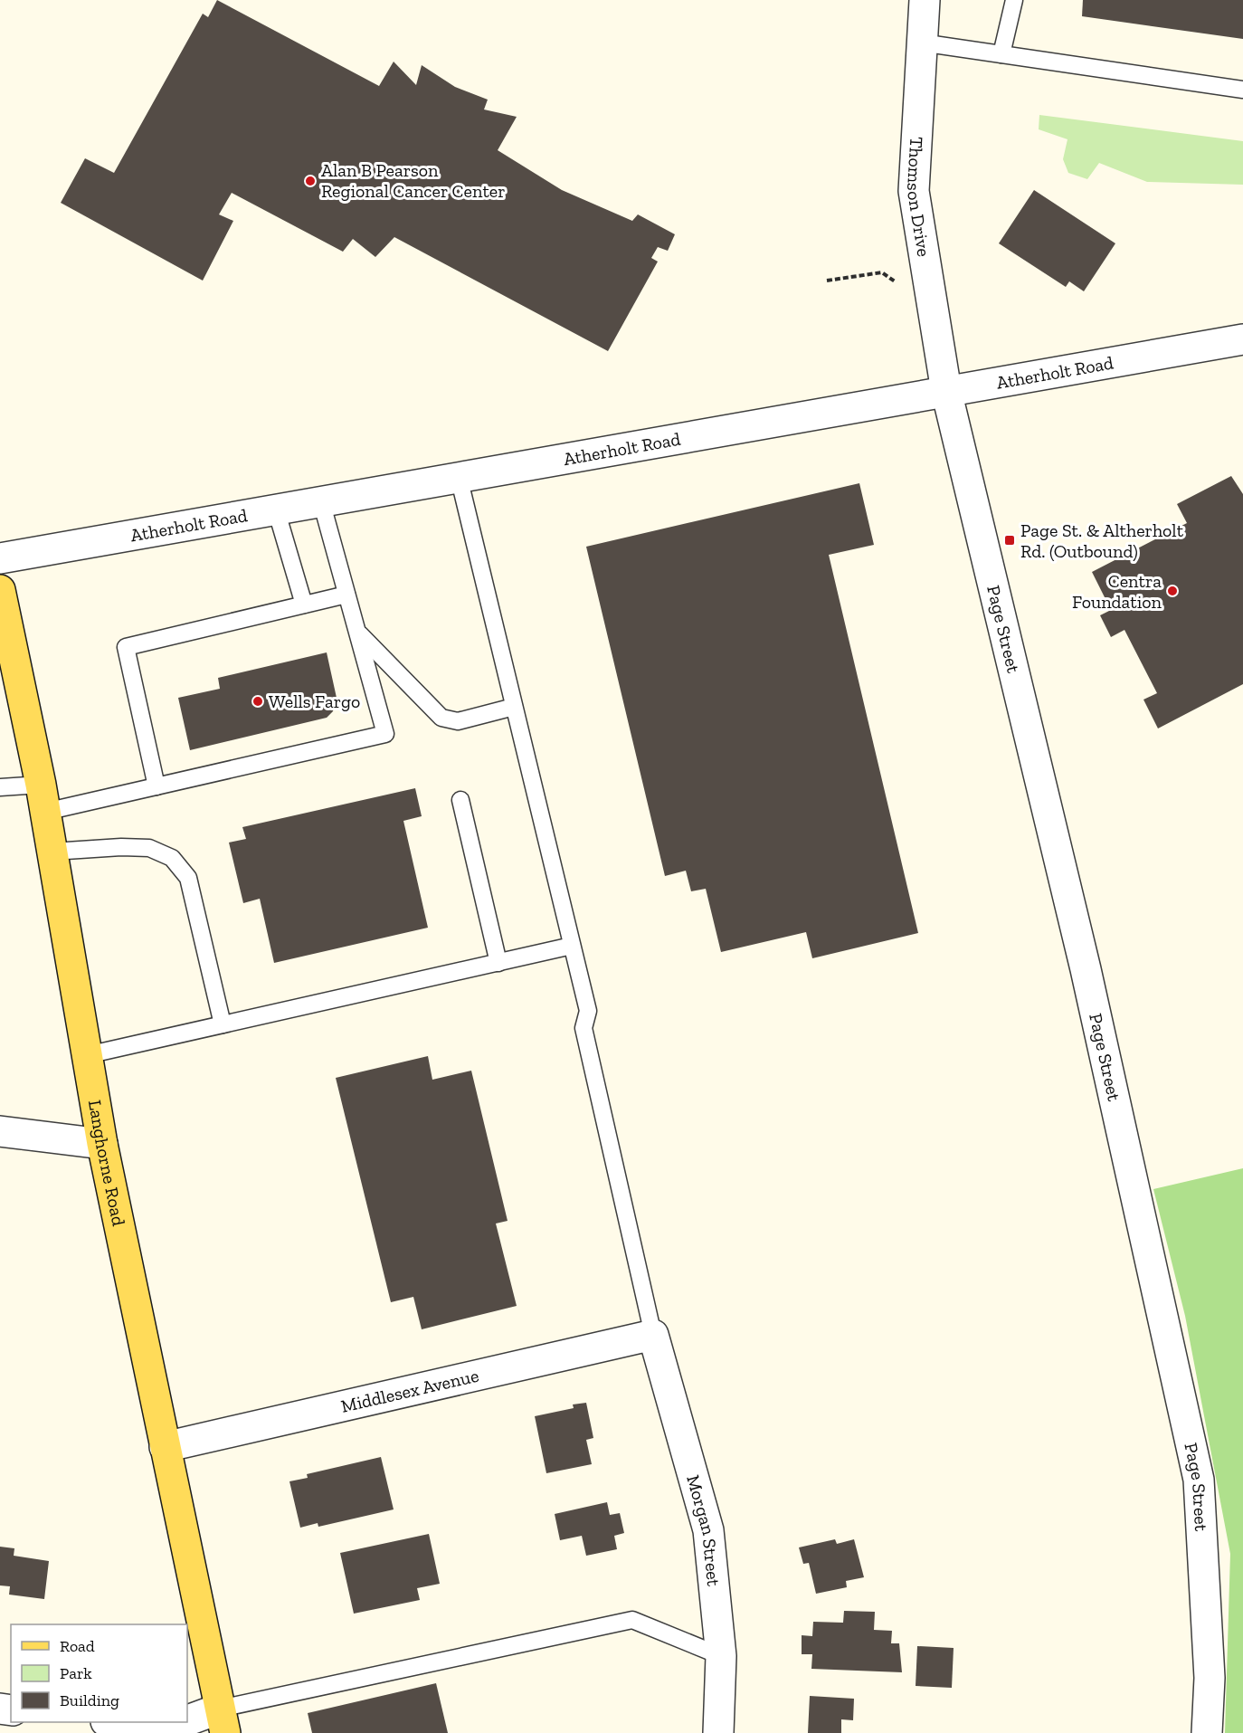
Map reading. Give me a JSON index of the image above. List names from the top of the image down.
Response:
{
  "streets": {
    "main road": ["Langhorne Road"],
    "street": [
      "Thomson Drive",
      "Atherholt Road",
      "Page Street",
      "Middlesex Avenue",
      "Morgan Street"
    ]
  },
  "crossings": [
    ["Thomson Drive", "Atherholt Road"],
    ["Thomson Drive", "Page Street"],
    ["Atherholt Road", "Page Street"],
    ["Langhorne Road", "Middlesex Avenue"],
    ["Middlesex Avenue", "Morgan Street"]
  ],
  "places": {
    "other": ["Alan B Pearson Regional Cancer Center", "Centra Foundation", "Wells Fargo"],
    "transit": ["Page St. & Altherholt Rd. (Outbound)"]
  },
  "legend": ["Road", "Park", "Building"]
}
